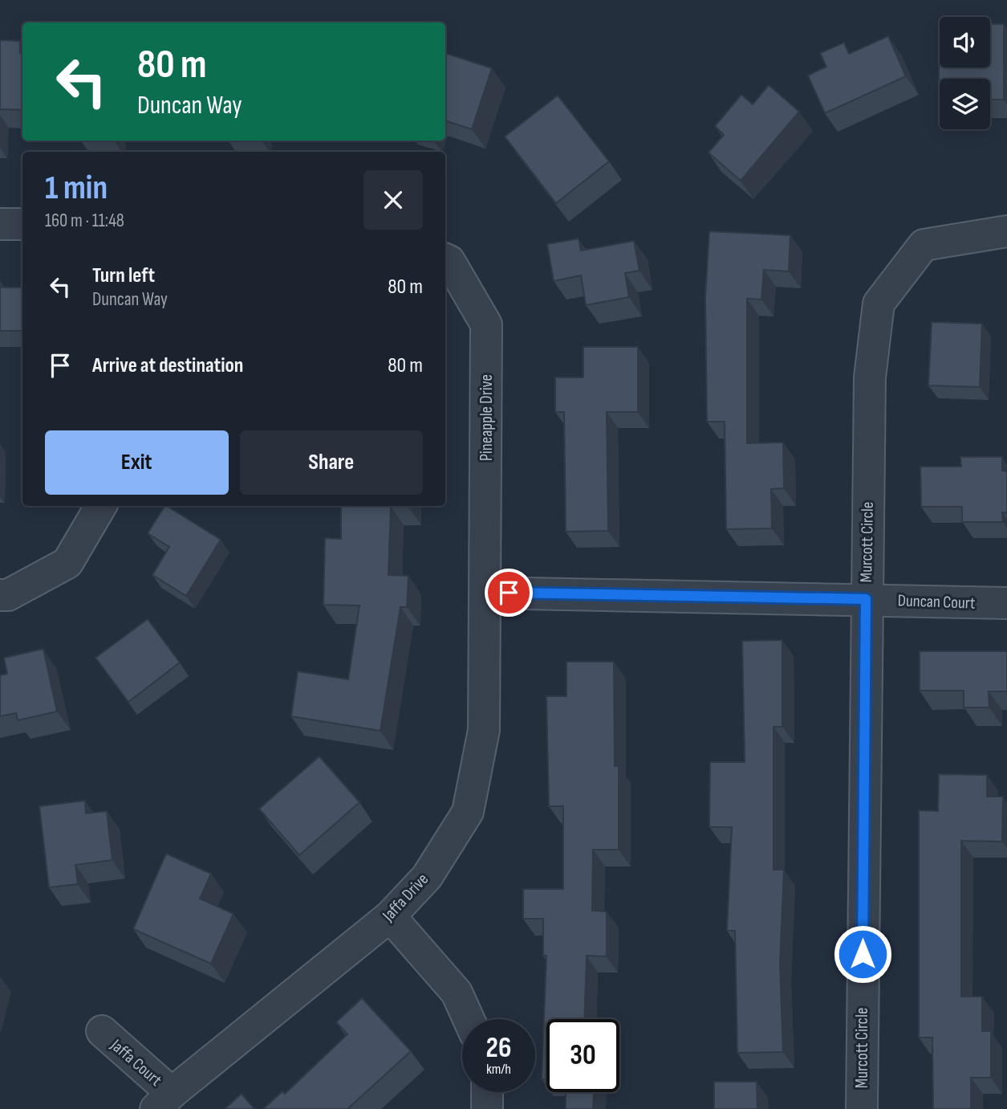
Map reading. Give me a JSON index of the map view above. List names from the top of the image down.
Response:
{
  "streets": {
    "street": [
      "Pineapple Drive",
      "Murcott Circle",
      "Duncan Court",
      "Jaffa Drive",
      "Jaffa Court"
    ]
  },
  "crossings": [
    ["Pineapple Drive", "Duncan Court"],
    ["Pineapple Drive", "Jaffa Drive"],
    ["Murcott Circle", "Duncan Court"],
    ["Duncan Court", "Jaffa Drive"],
    ["Jaffa Drive", "Jaffa Court"]
  ],
  "page": {
    "turn": ["80 m", "Duncan Way"],
    "heading": ["1 min", "160 m · 11:48"],
    "list": [
      {
        "name": "Turn left",
        "note": "Duncan Way",
        "value": "80 m"
      },
      {
        "name": "Arrive at destination",
        "value": "80 m"
      }
    ],
    "buttons": ["Exit", "Share"],
    "speed": "26 km/h",
    "limit": "30"
  }
}
